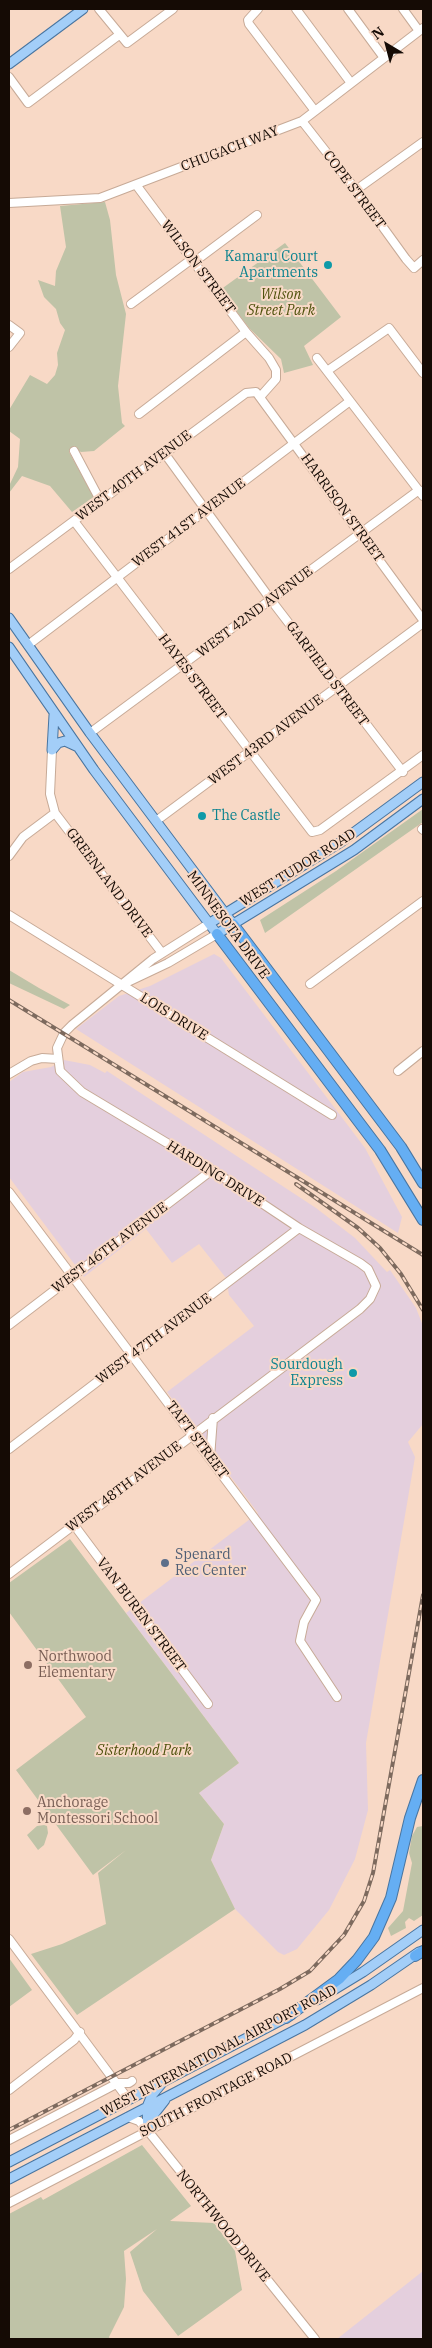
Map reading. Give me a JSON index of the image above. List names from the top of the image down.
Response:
{
  "streets": {
    "highway": ["MINNESOTA DRIVE"],
    "main road": ["WEST TUDOR ROAD", "WEST INTERNATIONAL AIRPORT ROAD"],
    "street": [
      "CHUGACH WAY",
      "COPE STREET",
      "WILSON STREET",
      "WEST 40TH AVENUE",
      "HARRISON STREET",
      "WEST 41ST AVENUE",
      "WEST 42ND AVENUE",
      "GARFIELD STREET",
      "HAYES STREET",
      "WEST 43RD AVENUE",
      "GREENLAND DRIVE",
      "LOIS DRIVE",
      "HARDING DRIVE",
      "WEST 46TH AVENUE",
      "WEST 47TH AVENUE",
      "TAFT STREET",
      "WEST 48TH AVENUE",
      "VAN BUREN STREET",
      "SOUTH FRONTAGE ROAD",
      "NORTHWOOD DRIVE"
    ]
  },
  "crossings": [
    ["CHUGACH WAY", "COPE STREET"],
    ["CHUGACH WAY", "WILSON STREET"],
    ["WILSON STREET", "WEST 40TH AVENUE"],
    ["WILSON STREET", "HARRISON STREET"],
    ["WEST 40TH AVENUE", "HARRISON STREET"],
    ["WEST 40TH AVENUE", "GARFIELD STREET"],
    ["WEST 40TH AVENUE", "HAYES STREET"],
    ["HARRISON STREET", "WEST 41ST AVENUE"],
    ["HARRISON STREET", "WEST 42ND AVENUE"],
    ["HARRISON STREET", "WEST 43RD AVENUE"],
    ["WEST 41ST AVENUE", "GARFIELD STREET"],
    ["WEST 41ST AVENUE", "HAYES STREET"],
    ["WEST 41ST AVENUE", "MINNESOTA DRIVE"],
    ["WEST 42ND AVENUE", "GARFIELD STREET"],
    ["WEST 42ND AVENUE", "HAYES STREET"],
    ["WEST 42ND AVENUE", "MINNESOTA DRIVE"],
    ["GARFIELD STREET", "HAYES STREET"],
    ["GARFIELD STREET", "WEST 43RD AVENUE"],
    ["HAYES STREET", "WEST 43RD AVENUE"],
    ["WEST 43RD AVENUE", "MINNESOTA DRIVE"],
    ["WEST TUDOR ROAD", "GREENLAND DRIVE"],
    ["WEST TUDOR ROAD", "MINNESOTA DRIVE"],
    ["WEST TUDOR ROAD", "LOIS DRIVE"],
    ["WEST TUDOR ROAD", "HARDING DRIVE"],
    ["HARDING DRIVE", "WEST 46TH AVENUE"],
    ["HARDING DRIVE", "WEST 47TH AVENUE"],
    ["HARDING DRIVE", "WEST 48TH AVENUE"],
    ["WEST 46TH AVENUE", "TAFT STREET"],
    ["WEST 47TH AVENUE", "TAFT STREET"],
    ["TAFT STREET", "WEST 48TH AVENUE"],
    ["WEST 48TH AVENUE", "VAN BUREN STREET"],
    ["WEST INTERNATIONAL AIRPORT ROAD", "NORTHWOOD DRIVE"],
    ["SOUTH FRONTAGE ROAD", "NORTHWOOD DRIVE"]
  ],
  "parks": ["Wilson Street Park", "Sisterhood Park"],
  "places": [
    "Kamaru Court Apartments",
    "The Castle",
    "Sourdough Express",
    "Spenard Rec Center",
    "Northwood Elementary",
    "Anchorage Montessori School"
  ],
  "north": "top left"
}
